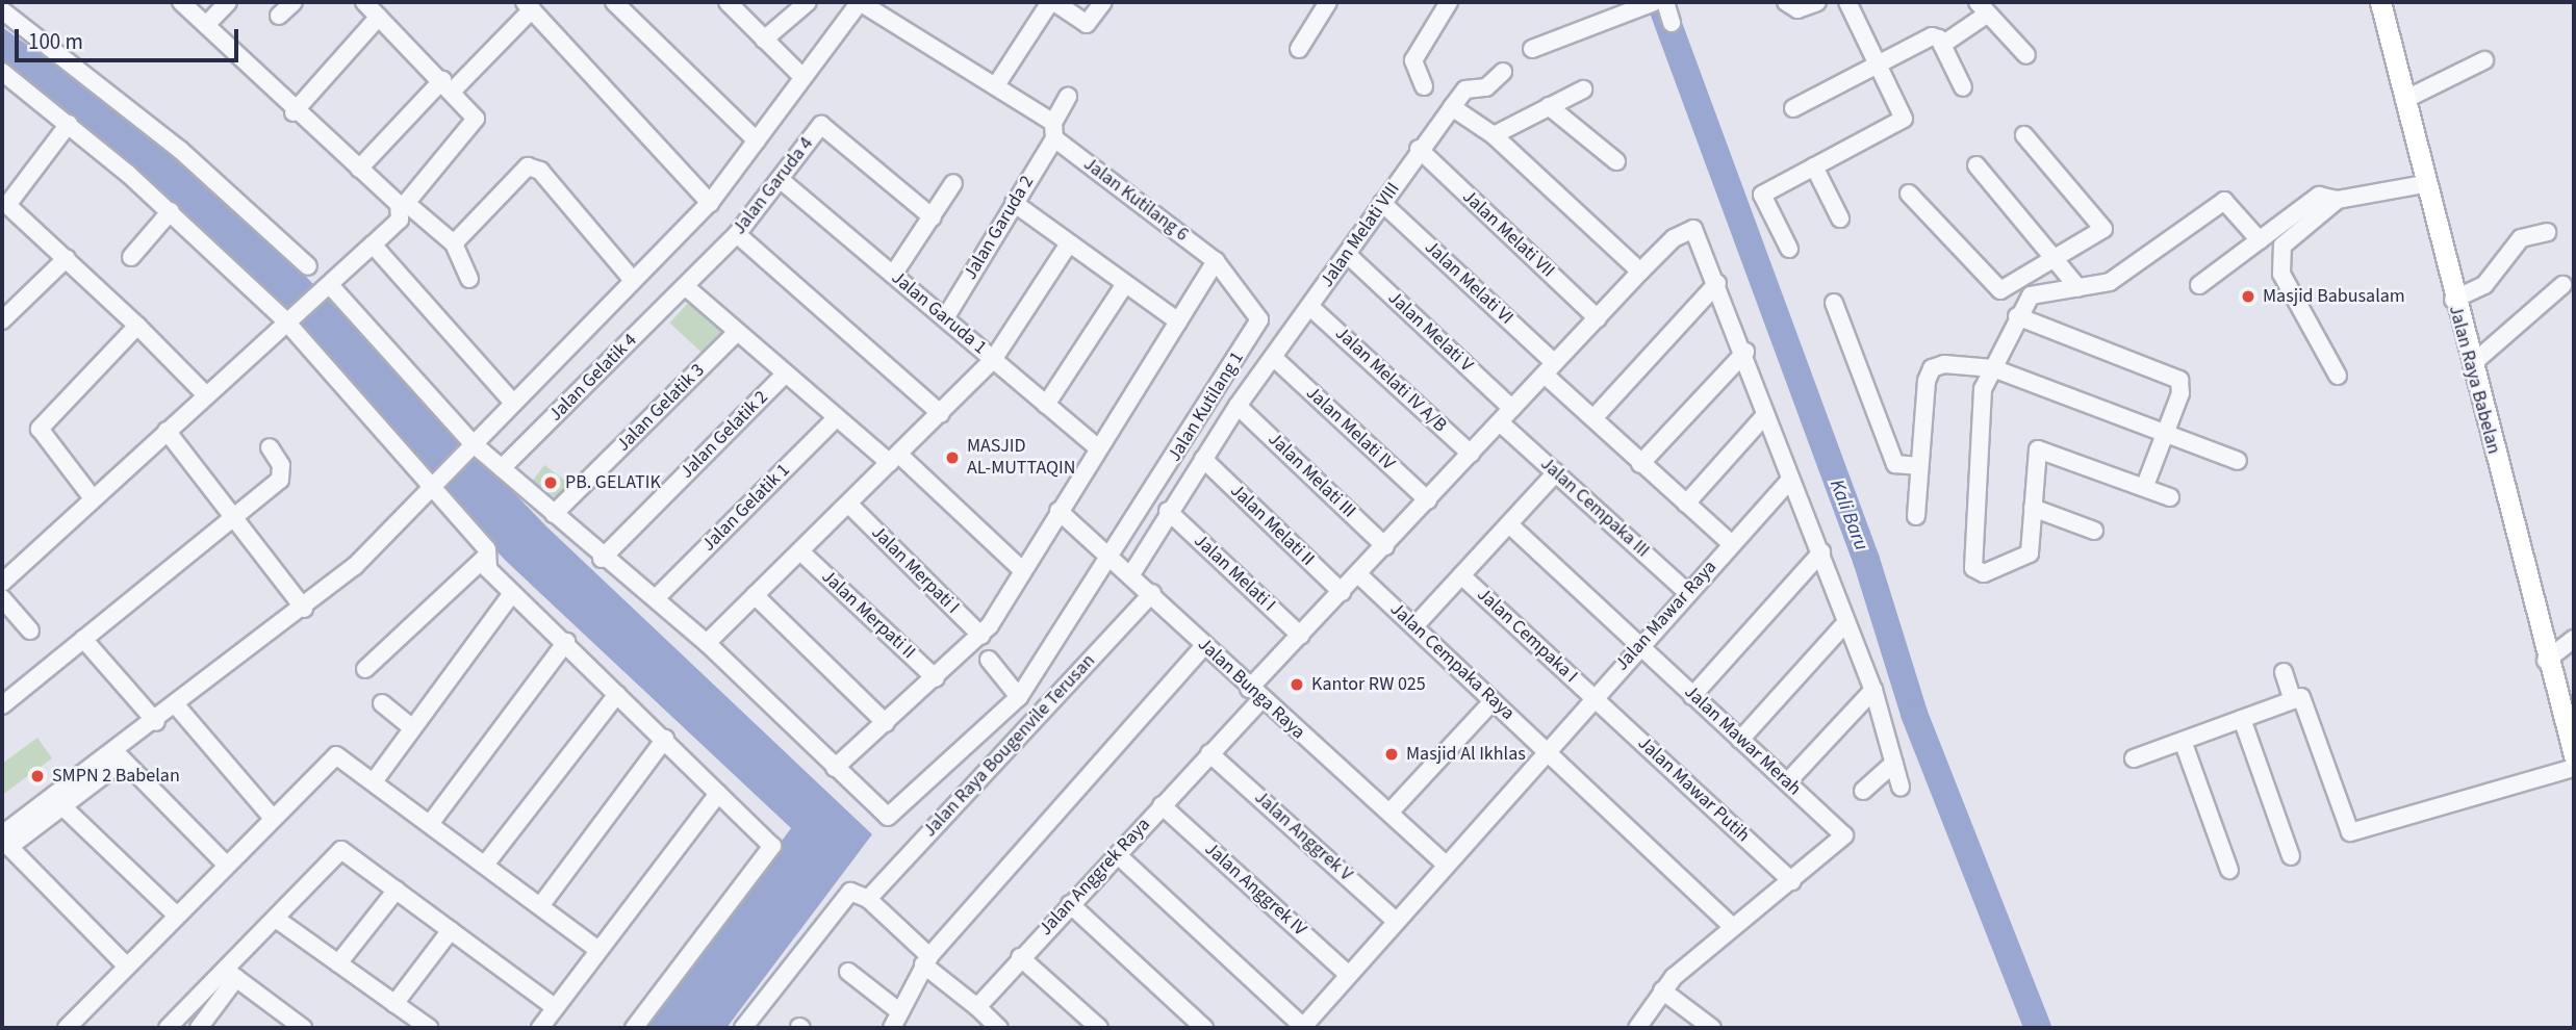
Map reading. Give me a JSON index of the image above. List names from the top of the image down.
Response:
{
  "streets": {
    "main road": ["Jalan Raya Babelan"],
    "street": [
      "Jalan Garuda 4",
      "Jalan Kutilang 6",
      "Jalan Garuda 2",
      "Jalan Melati VII",
      "Jalan Melati VIII",
      "Jalan Melati VI",
      "Jalan Garuda 1",
      "Jalan Melati V",
      "Jalan Gelatik 4",
      "Jalan Melati IV A/B",
      "Jalan Kutilang 1",
      "Jalan Gelatik 3",
      "Jalan Melati IV",
      "Jalan Gelatik 2",
      "Jalan Melati III",
      "Jalan Gelatik 1",
      "Jalan Cempaka III",
      "Jalan Melati II",
      "Jalan Merpati I",
      "Jalan Melati I",
      "Jalan Merpati II",
      "Jalan Mawar Raya",
      "Jalan Cempaka I",
      "Jalan Cempaka Raya",
      "Jalan Bunga Raya",
      "Jalan Mawar Merah",
      "Jalan Raya Bougenvile Terusan",
      "Jalan Mawar Putih",
      "Jalan Anggrek V",
      "Jalan Anggrek Raya",
      "Jalan Anggrek IV"
    ]
  },
  "crossings": [
    ["Jalan Garuda 4", "Jalan Garuda 1"],
    ["Jalan Garuda 4", "Jalan Gelatik 4"],
    ["Jalan Kutilang 6", "Jalan Garuda 2"],
    ["Jalan Kutilang 6", "Jalan Kutilang 1"],
    ["Jalan Garuda 2", "Jalan Garuda 1"],
    ["Jalan Melati VII", "Jalan Melati VIII"],
    ["Jalan Melati VII", "Jalan Anggrek Raya"],
    ["Jalan Melati VIII", "Jalan Melati VI"],
    ["Jalan Melati VIII", "Jalan Melati V"],
    ["Jalan Melati VIII", "Jalan Melati IV A/B"],
    ["Jalan Melati VIII", "Jalan Melati IV"],
    ["Jalan Melati VIII", "Jalan Melati III"],
    ["Jalan Melati VIII", "Jalan Melati II"],
    ["Jalan Melati VIII", "Jalan Melati I"],
    ["Jalan Melati VIII", "Jalan Bunga Raya"],
    ["Jalan Melati VI", "Jalan Mawar Raya"],
    ["Jalan Melati VI", "Jalan Anggrek Raya"],
    ["Jalan Melati V", "Jalan Anggrek Raya"],
    ["Jalan Melati IV A/B", "Jalan Anggrek Raya"],
    ["Jalan Kutilang 1", "Jalan Bunga Raya"],
    ["Jalan Melati IV", "Jalan Anggrek Raya"],
    ["Jalan Melati III", "Jalan Anggrek Raya"],
    ["Jalan Cempaka III", "Jalan Mawar Raya"],
    ["Jalan Cempaka III", "Jalan Anggrek Raya"],
    ["Jalan Melati II", "Jalan Anggrek Raya"],
    ["Jalan Melati I", "Jalan Anggrek Raya"],
    ["Jalan Mawar Raya", "Jalan Cempaka I"],
    ["Jalan Mawar Raya", "Jalan Cempaka Raya"],
    ["Jalan Mawar Raya", "Jalan Bunga Raya"],
    ["Jalan Mawar Raya", "Jalan Mawar Merah"],
    ["Jalan Mawar Raya", "Jalan Mawar Putih"],
    ["Jalan Mawar Raya", "Jalan Anggrek V"],
    ["Jalan Mawar Raya", "Jalan Anggrek IV"],
    ["Jalan Cempaka I", "Jalan Mawar Putih"],
    ["Jalan Cempaka Raya", "Jalan Anggrek Raya"],
    ["Jalan Bunga Raya", "Jalan Raya Bougenvile Terusan"],
    ["Jalan Bunga Raya", "Jalan Anggrek Raya"],
    ["Jalan Mawar Merah", "Jalan Mawar Putih"],
    ["Jalan Anggrek V", "Jalan Anggrek Raya"],
    ["Jalan Anggrek Raya", "Jalan Anggrek IV"]
  ],
  "water": ["Kali Baru"],
  "places": [
    "Masjid Babusalam",
    "MASJID AL-MUTTAQIN",
    "PB. GELATIK",
    "Kantor RW 025",
    "Masjid Al Ikhlas",
    "SMPN 2 Babelan"
  ],
  "scale_bar": "100 m"
}
